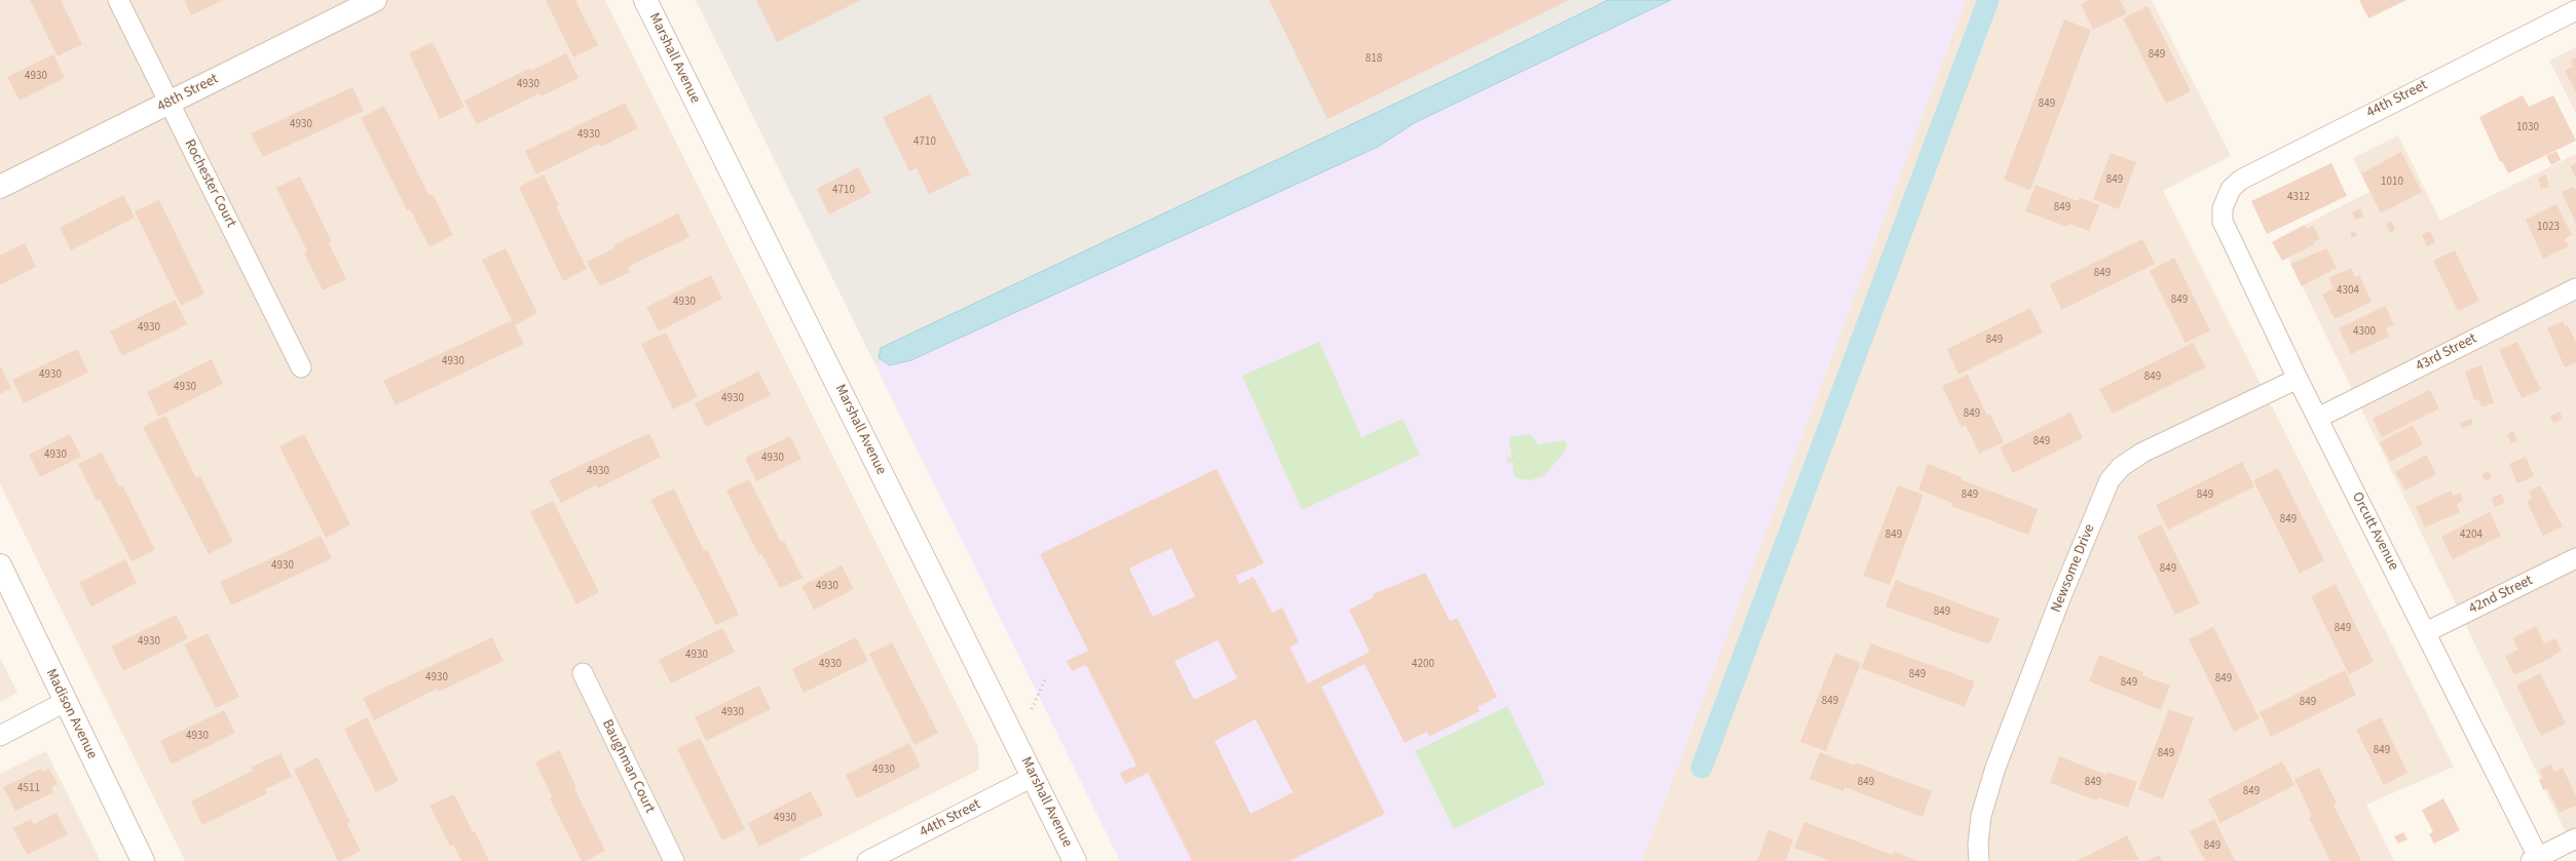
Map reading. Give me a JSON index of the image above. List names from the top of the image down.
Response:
{
  "streets": {
    "street": [
      "Marshall Avenue",
      "48th Street",
      "44th Street",
      "Rochester Court",
      "43rd Street",
      "Orcutt Avenue",
      "Newsome Drive",
      "42nd Street",
      "Madison Avenue",
      "Baughman Court"
    ]
  },
  "crossings": [
    ["Marshall Avenue", "44th Street"],
    ["48th Street", "Rochester Court"],
    ["44th Street", "Orcutt Avenue"],
    ["43rd Street", "Orcutt Avenue"],
    ["Orcutt Avenue", "Newsome Drive"],
    ["Orcutt Avenue", "42nd Street"]
  ],
  "house_numbers": [
    "849",
    "818",
    "4930",
    "4930",
    "849",
    "4930",
    "1030",
    "4930",
    "4710",
    "849",
    "1010",
    "4710",
    "4312",
    "849",
    "1023",
    "849",
    "4304",
    "849",
    "4930",
    "4930",
    "4300",
    "849",
    "4930",
    "4930",
    "849",
    "4930",
    "4930",
    "849",
    "849",
    "4930",
    "4930",
    "4930",
    "849",
    "849",
    "849",
    "849",
    "4204",
    "4930",
    "849",
    "4930",
    "849",
    "849",
    "4930",
    "4930",
    "4930",
    "4200",
    "849",
    "4930",
    "849",
    "849",
    "849",
    "849",
    "4930",
    "4930",
    "849",
    "849",
    "4930",
    "849",
    "849",
    "4511",
    "849",
    "4930",
    "849"
  ]
}
